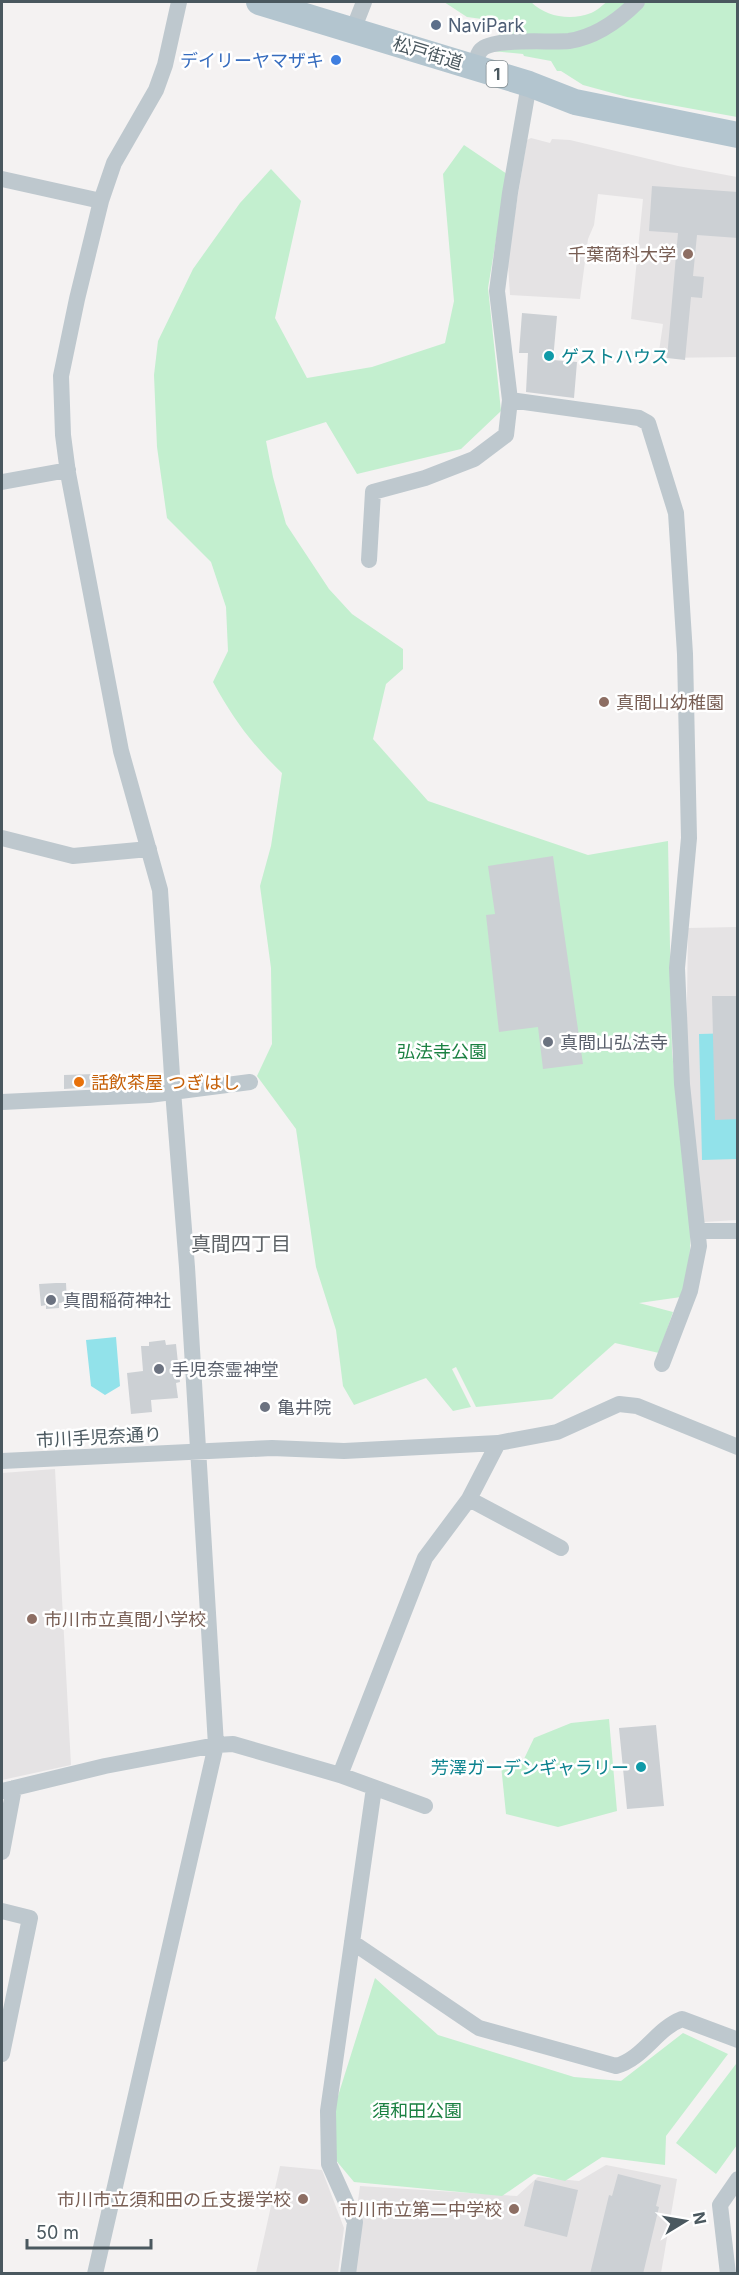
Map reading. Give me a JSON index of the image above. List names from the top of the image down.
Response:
{
  "streets": {
    "main road": ["松戸街道", "1"],
    "street": ["市川手児奈通り"]
  },
  "districts": ["真間四丁目"],
  "parks": ["弘法寺公園", "須和田公園"],
  "places": [
    "NaviPark",
    "デイリーヤマザキ",
    "千葉商科大学",
    "ゲストハウス",
    "真間山幼稚園",
    "真間山弘法寺",
    "話飲茶屋 つぎはし",
    "真間稲荷神社",
    "手児奈霊神堂",
    "亀井院",
    "市川市立真間小学校",
    "芳澤ガーデンギャラリー",
    "市川市立須和田の丘支援学校",
    "市川市立第二中学校"
  ],
  "scale_bar": "50 m",
  "north": "right"
}
